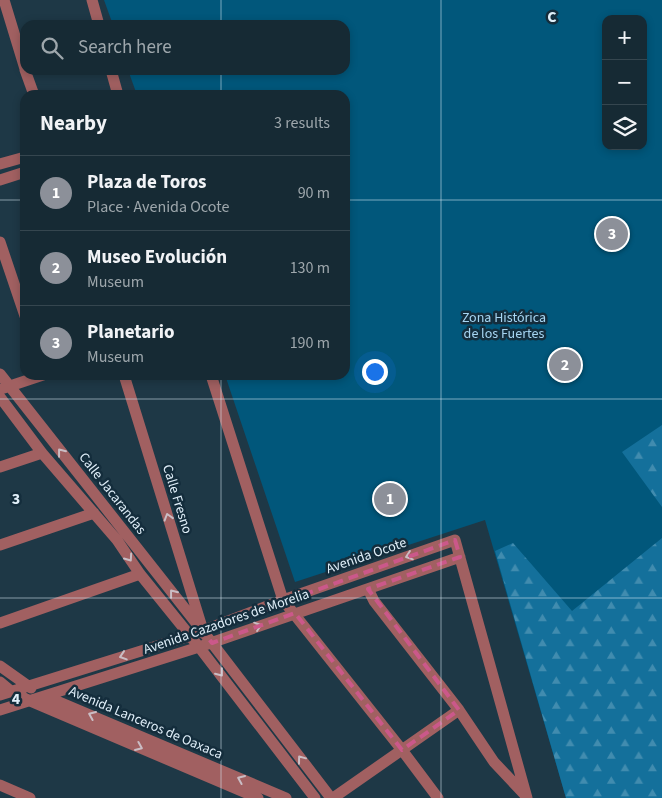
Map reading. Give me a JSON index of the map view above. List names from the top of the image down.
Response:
{
  "streets": {
    "street": [
      "Calle Jacarandas",
      "Calle Fresno",
      "Avenida Ocote",
      "Avenida Cazadores de Morelia",
      "Avenida Lanceros de Oaxaca"
    ]
  },
  "crossings": [
    ["Calle Jacarandas", "Calle Fresno"],
    ["Calle Jacarandas", "Avenida Ocote"],
    ["Calle Jacarandas", "Avenida Cazadores de Morelia"],
    ["Calle Fresno", "Avenida Ocote"],
    ["Calle Fresno", "Avenida Cazadores de Morelia"],
    ["Avenida Ocote", "Avenida Cazadores de Morelia"],
    ["Avenida Cazadores de Morelia", "Avenida Lanceros de Oaxaca"]
  ],
  "one_way": ["Avenida Ocote"],
  "parks": ["Zona Histórica de los Fuertes"],
  "page": {
    "map_buttons": ["+", "−"],
    "search": "Search here",
    "heading": ["Nearby", "3 results"],
    "list": [
      {
        "mark": "1",
        "name": "Plaza de Toros",
        "note": "Place · Avenida Ocote",
        "value": "90 m"
      },
      {
        "mark": "2",
        "name": "Museo Evolución",
        "note": "Museum",
        "value": "130 m"
      },
      {
        "mark": "3",
        "name": "Planetario",
        "note": "Museum",
        "value": "190 m"
      }
    ],
    "pins": ["3", "2", "1"]
  },
  "grid": {
    "columns": ["C"],
    "rows": ["3", "4"]
  }
}
